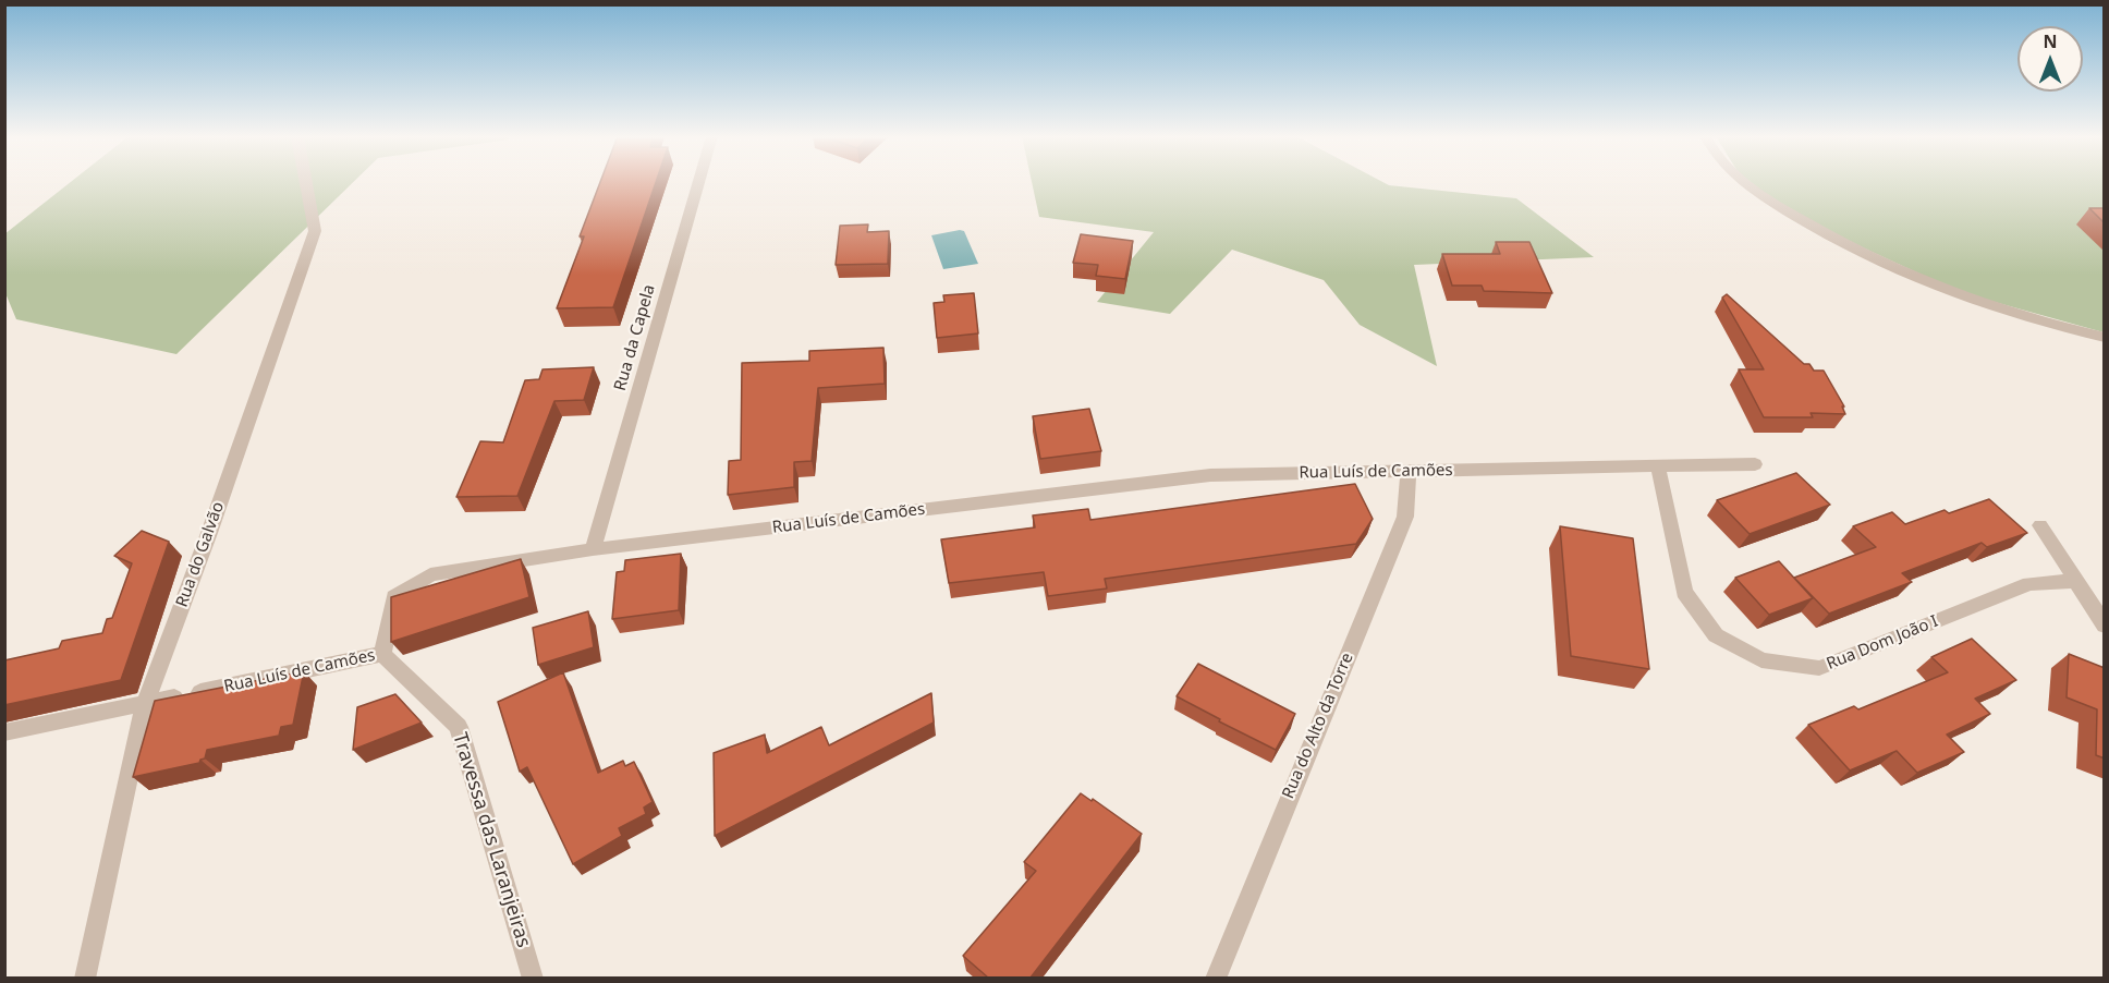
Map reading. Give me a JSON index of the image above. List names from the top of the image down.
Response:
{
  "streets": {
    "street": [
      "Rua da Capela",
      "Rua Luís de Camões",
      "Rua do Galvão",
      "Rua Dom João I",
      "Rua do Alto da Torre",
      "Travessa das Laranjeiras"
    ]
  },
  "crossings": [
    ["Rua da Capela", "Rua Luís de Camões"],
    ["Rua Luís de Camões", "Rua do Galvão"],
    ["Rua Luís de Camões", "Rua Dom João I"],
    ["Rua Luís de Camões", "Rua do Alto da Torre"],
    ["Rua Luís de Camões", "Travessa das Laranjeiras"]
  ],
  "north": "top"
}
